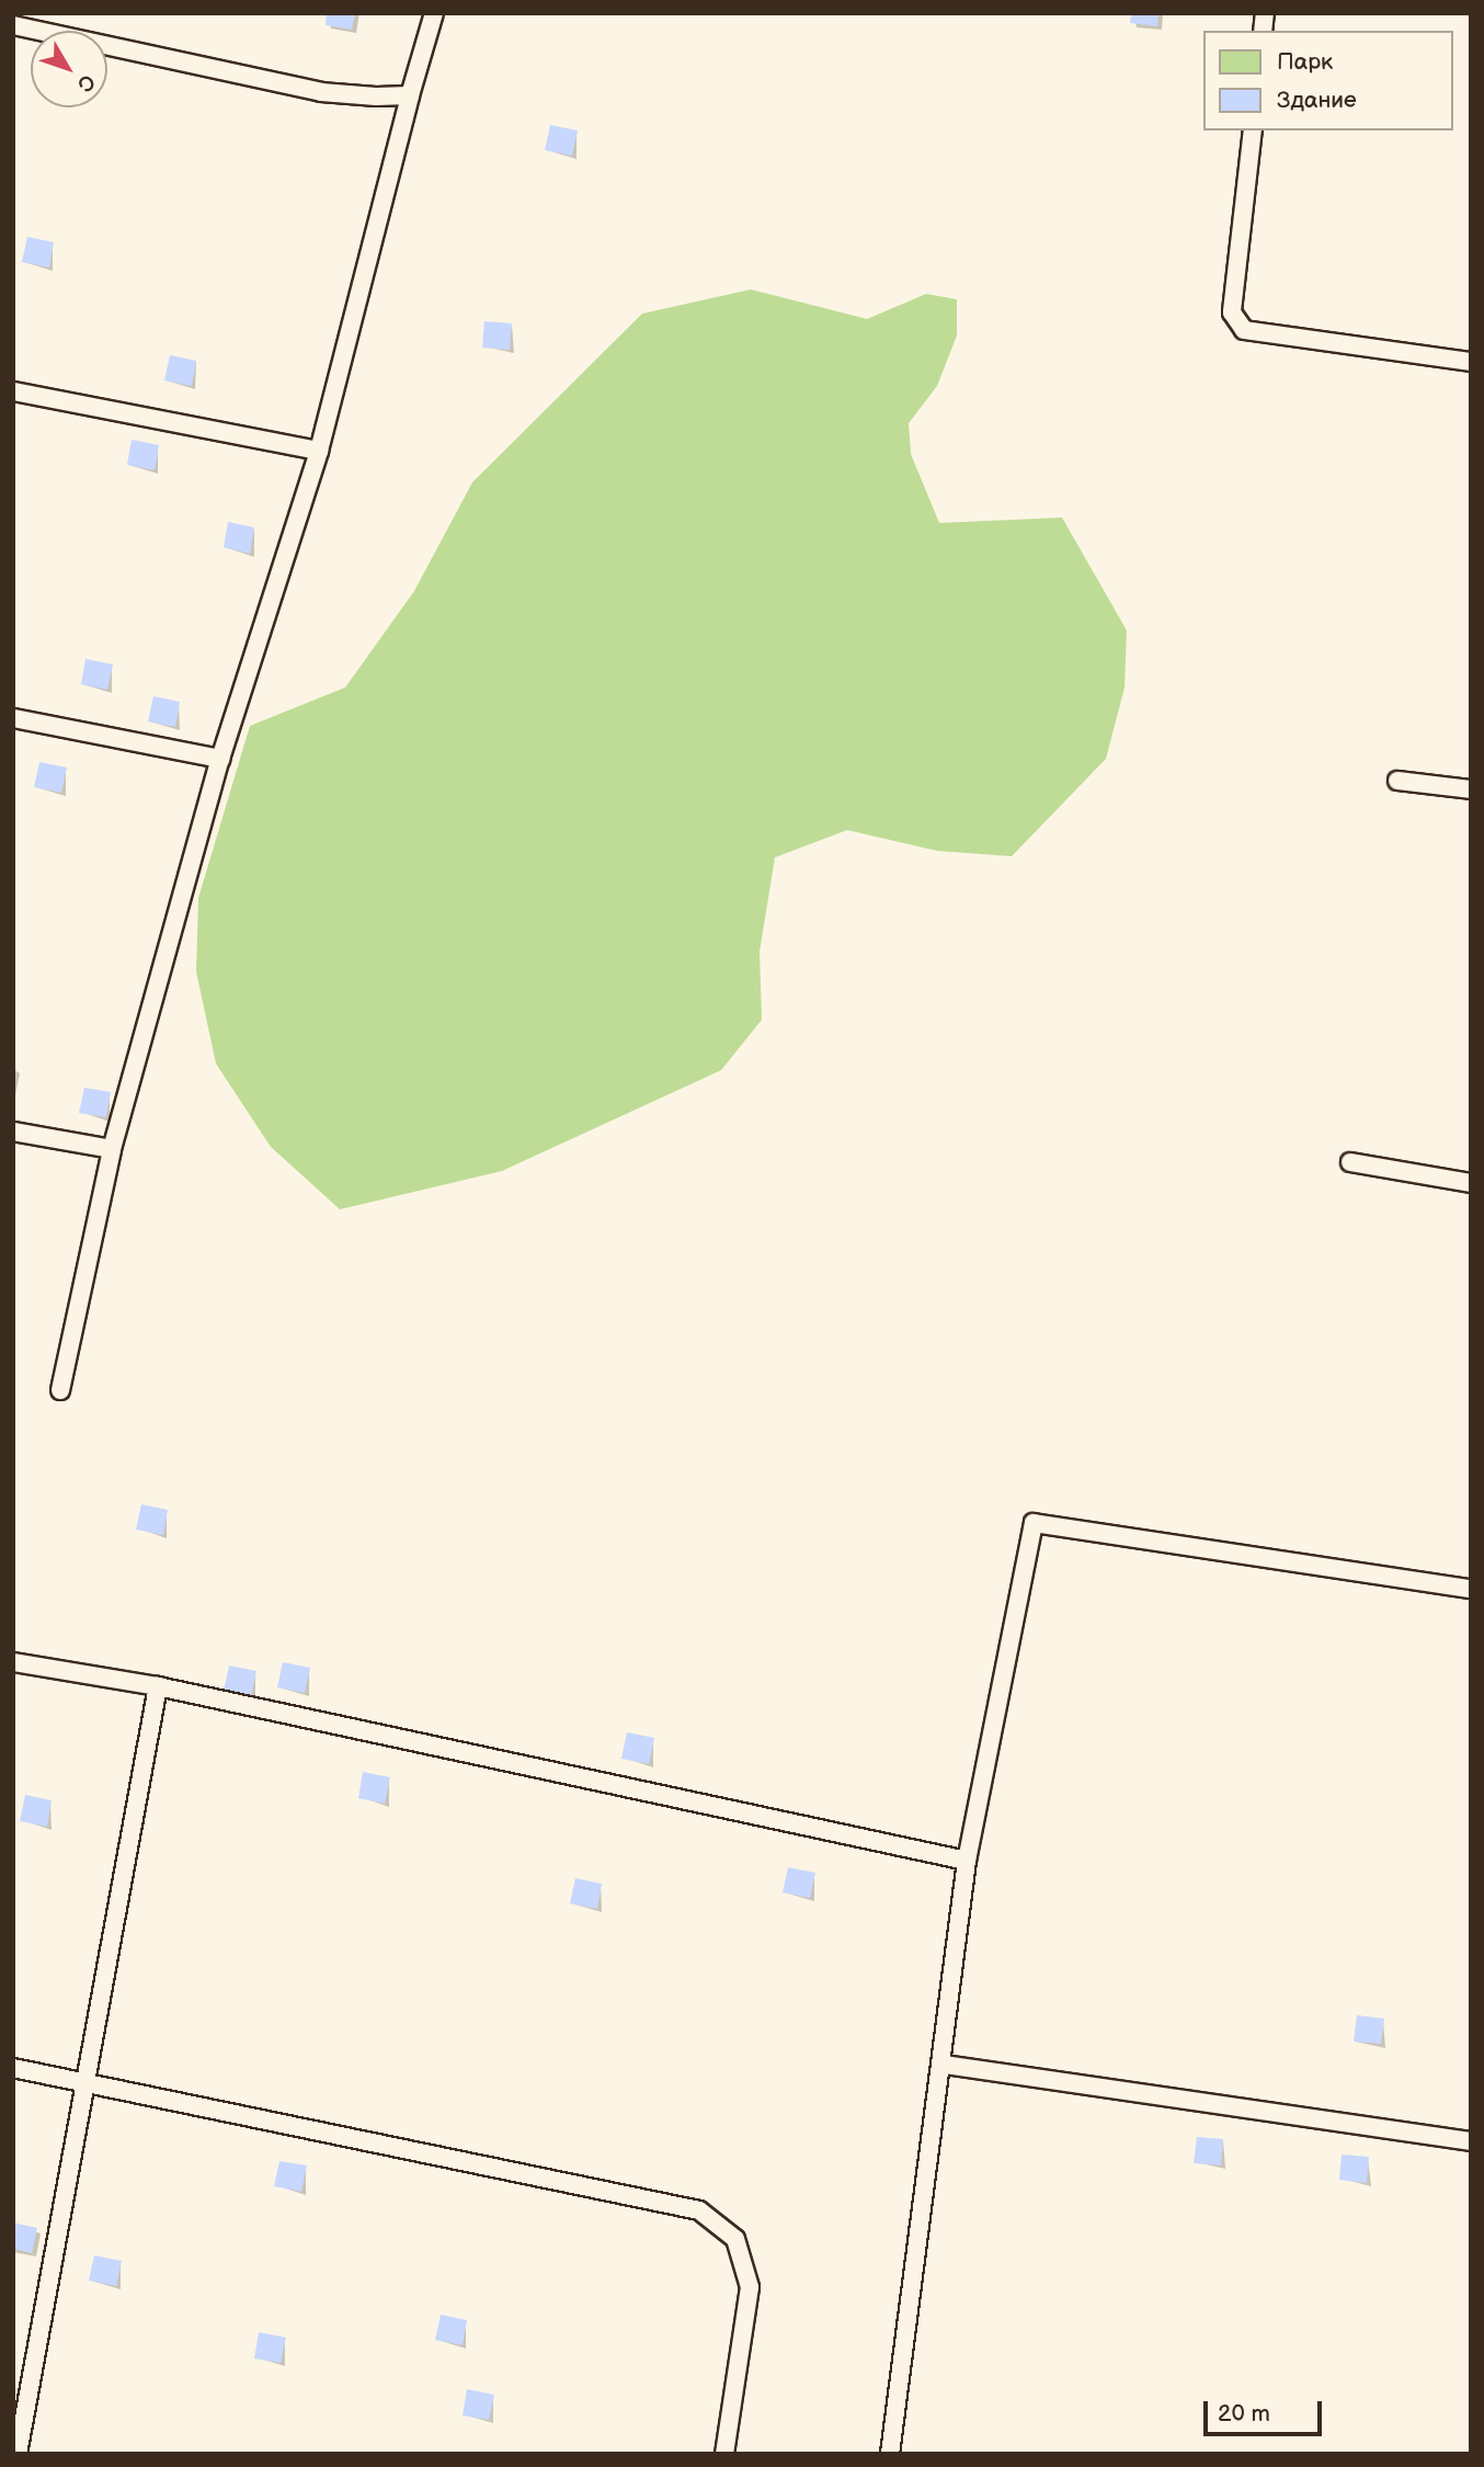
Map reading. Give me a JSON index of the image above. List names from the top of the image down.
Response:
{
  "legend": ["Парк", "Здание"],
  "scale_bar": "20 m",
  "north": "bottom right"
}
